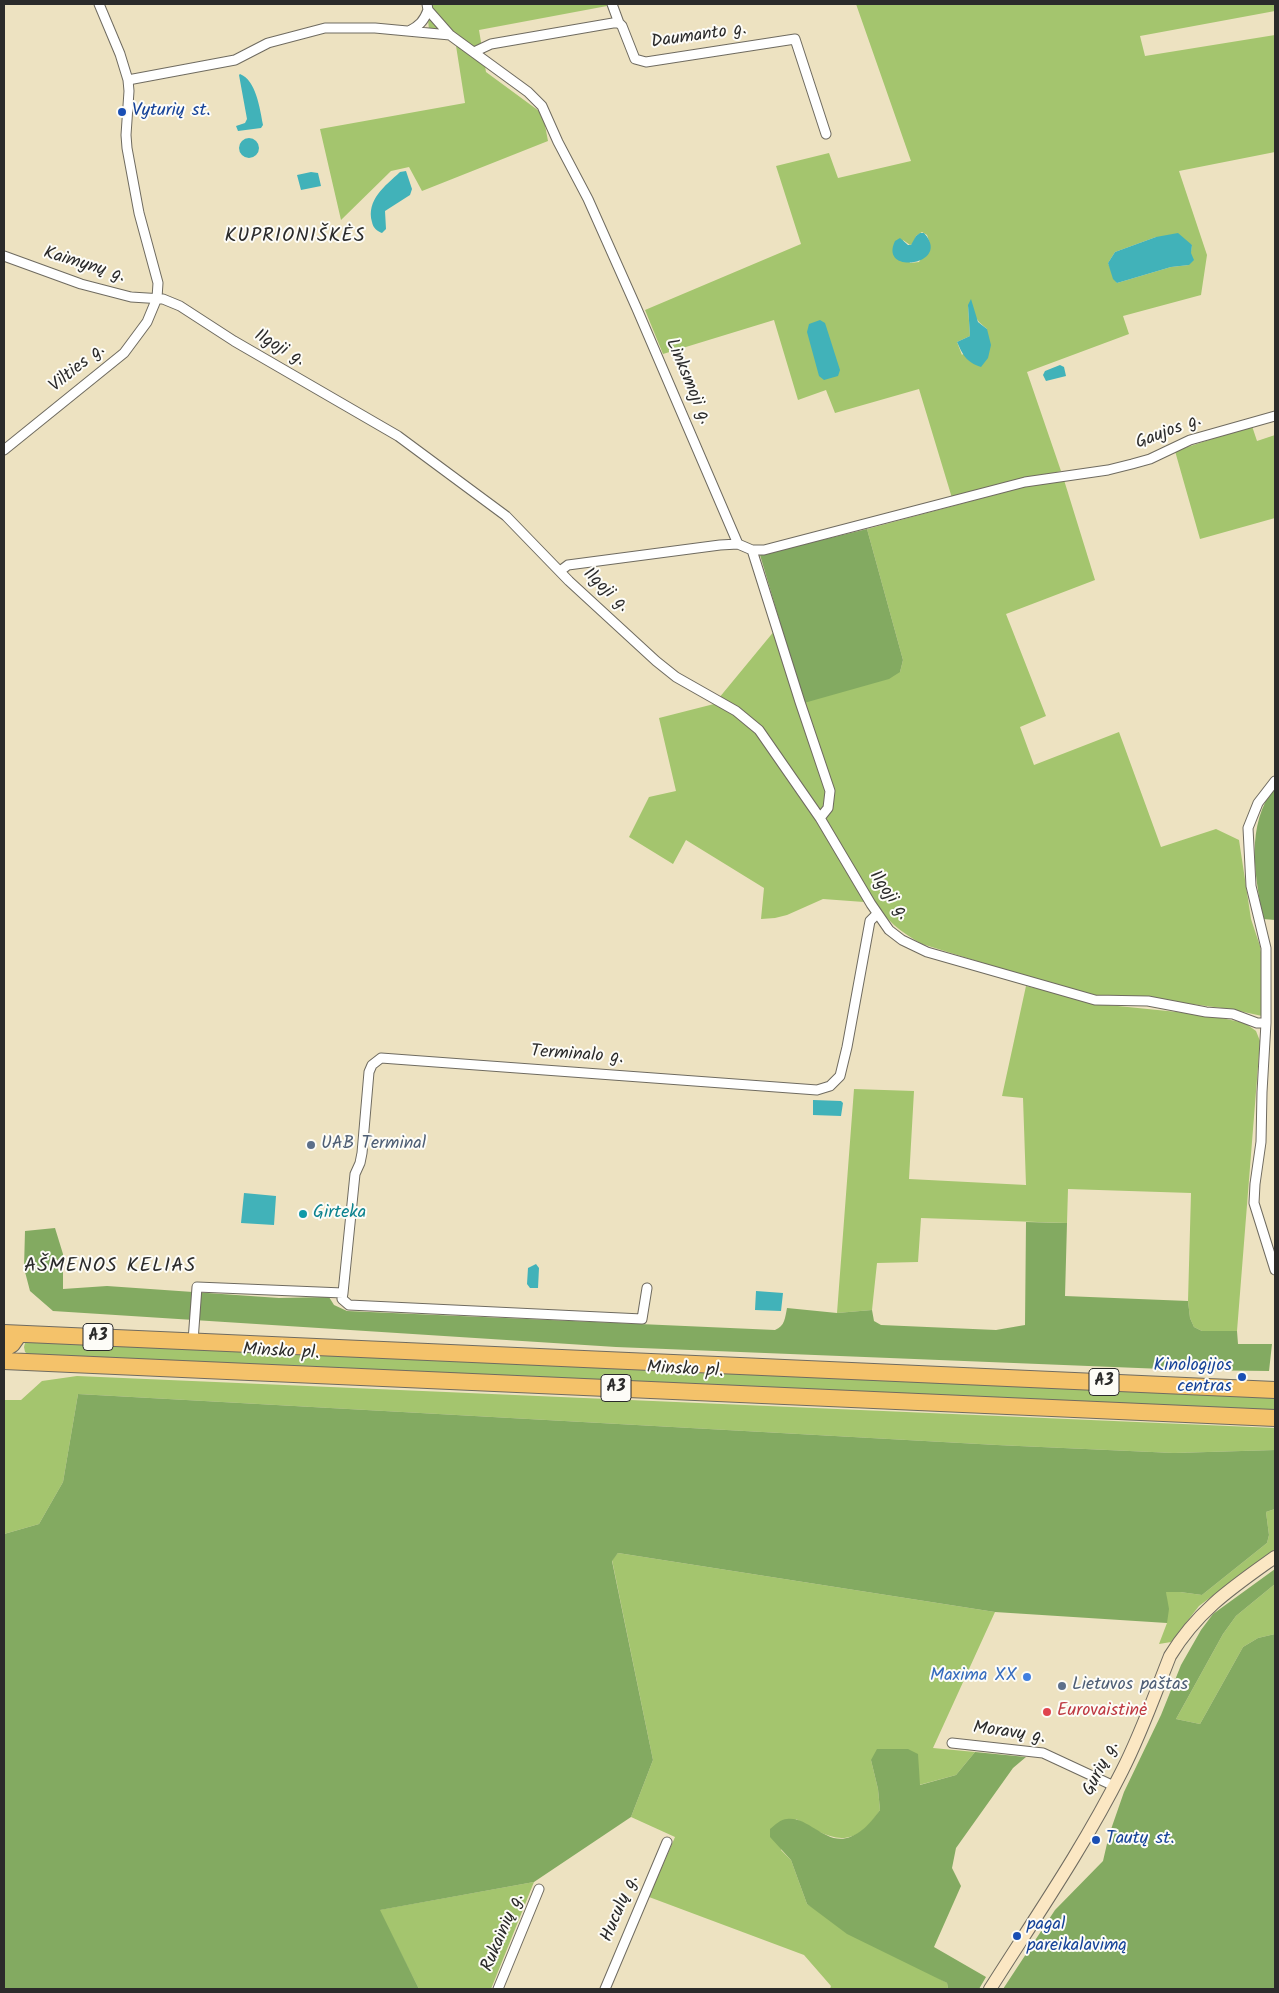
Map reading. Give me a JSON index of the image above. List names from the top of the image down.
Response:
{
  "streets": {
    "highway": ["A3", "Minsko pl."],
    "street": [
      "Daumanto g.",
      "Kaimynų g.",
      "Ilgoji g.",
      "Vilties g.",
      "Linksmoji g.",
      "Gaujos g.",
      "Terminalo g.",
      "Moravų g.",
      "Gurių g.",
      "Huculų g.",
      "Rukainių g."
    ]
  },
  "crossings": [
    ["Kaimynų g.", "Ilgoji g."],
    ["Kaimynų g.", "Vilties g."],
    ["Ilgoji g.", "Vilties g."],
    ["Ilgoji g.", "Terminalo g."],
    ["Moravų g.", "Gurių g."]
  ],
  "districts": ["KUPRIONIŠKĖS", "AŠMENOS KELIAS"],
  "places": [
    "Vyturių st.",
    "UAB Terminal",
    "Girteka",
    "Kinologijos centras",
    "Maxima XX",
    "Lietuvos paštas",
    "Eurovaistinė",
    "Tautų st.",
    "pagal pareikalavimą"
  ]
}
